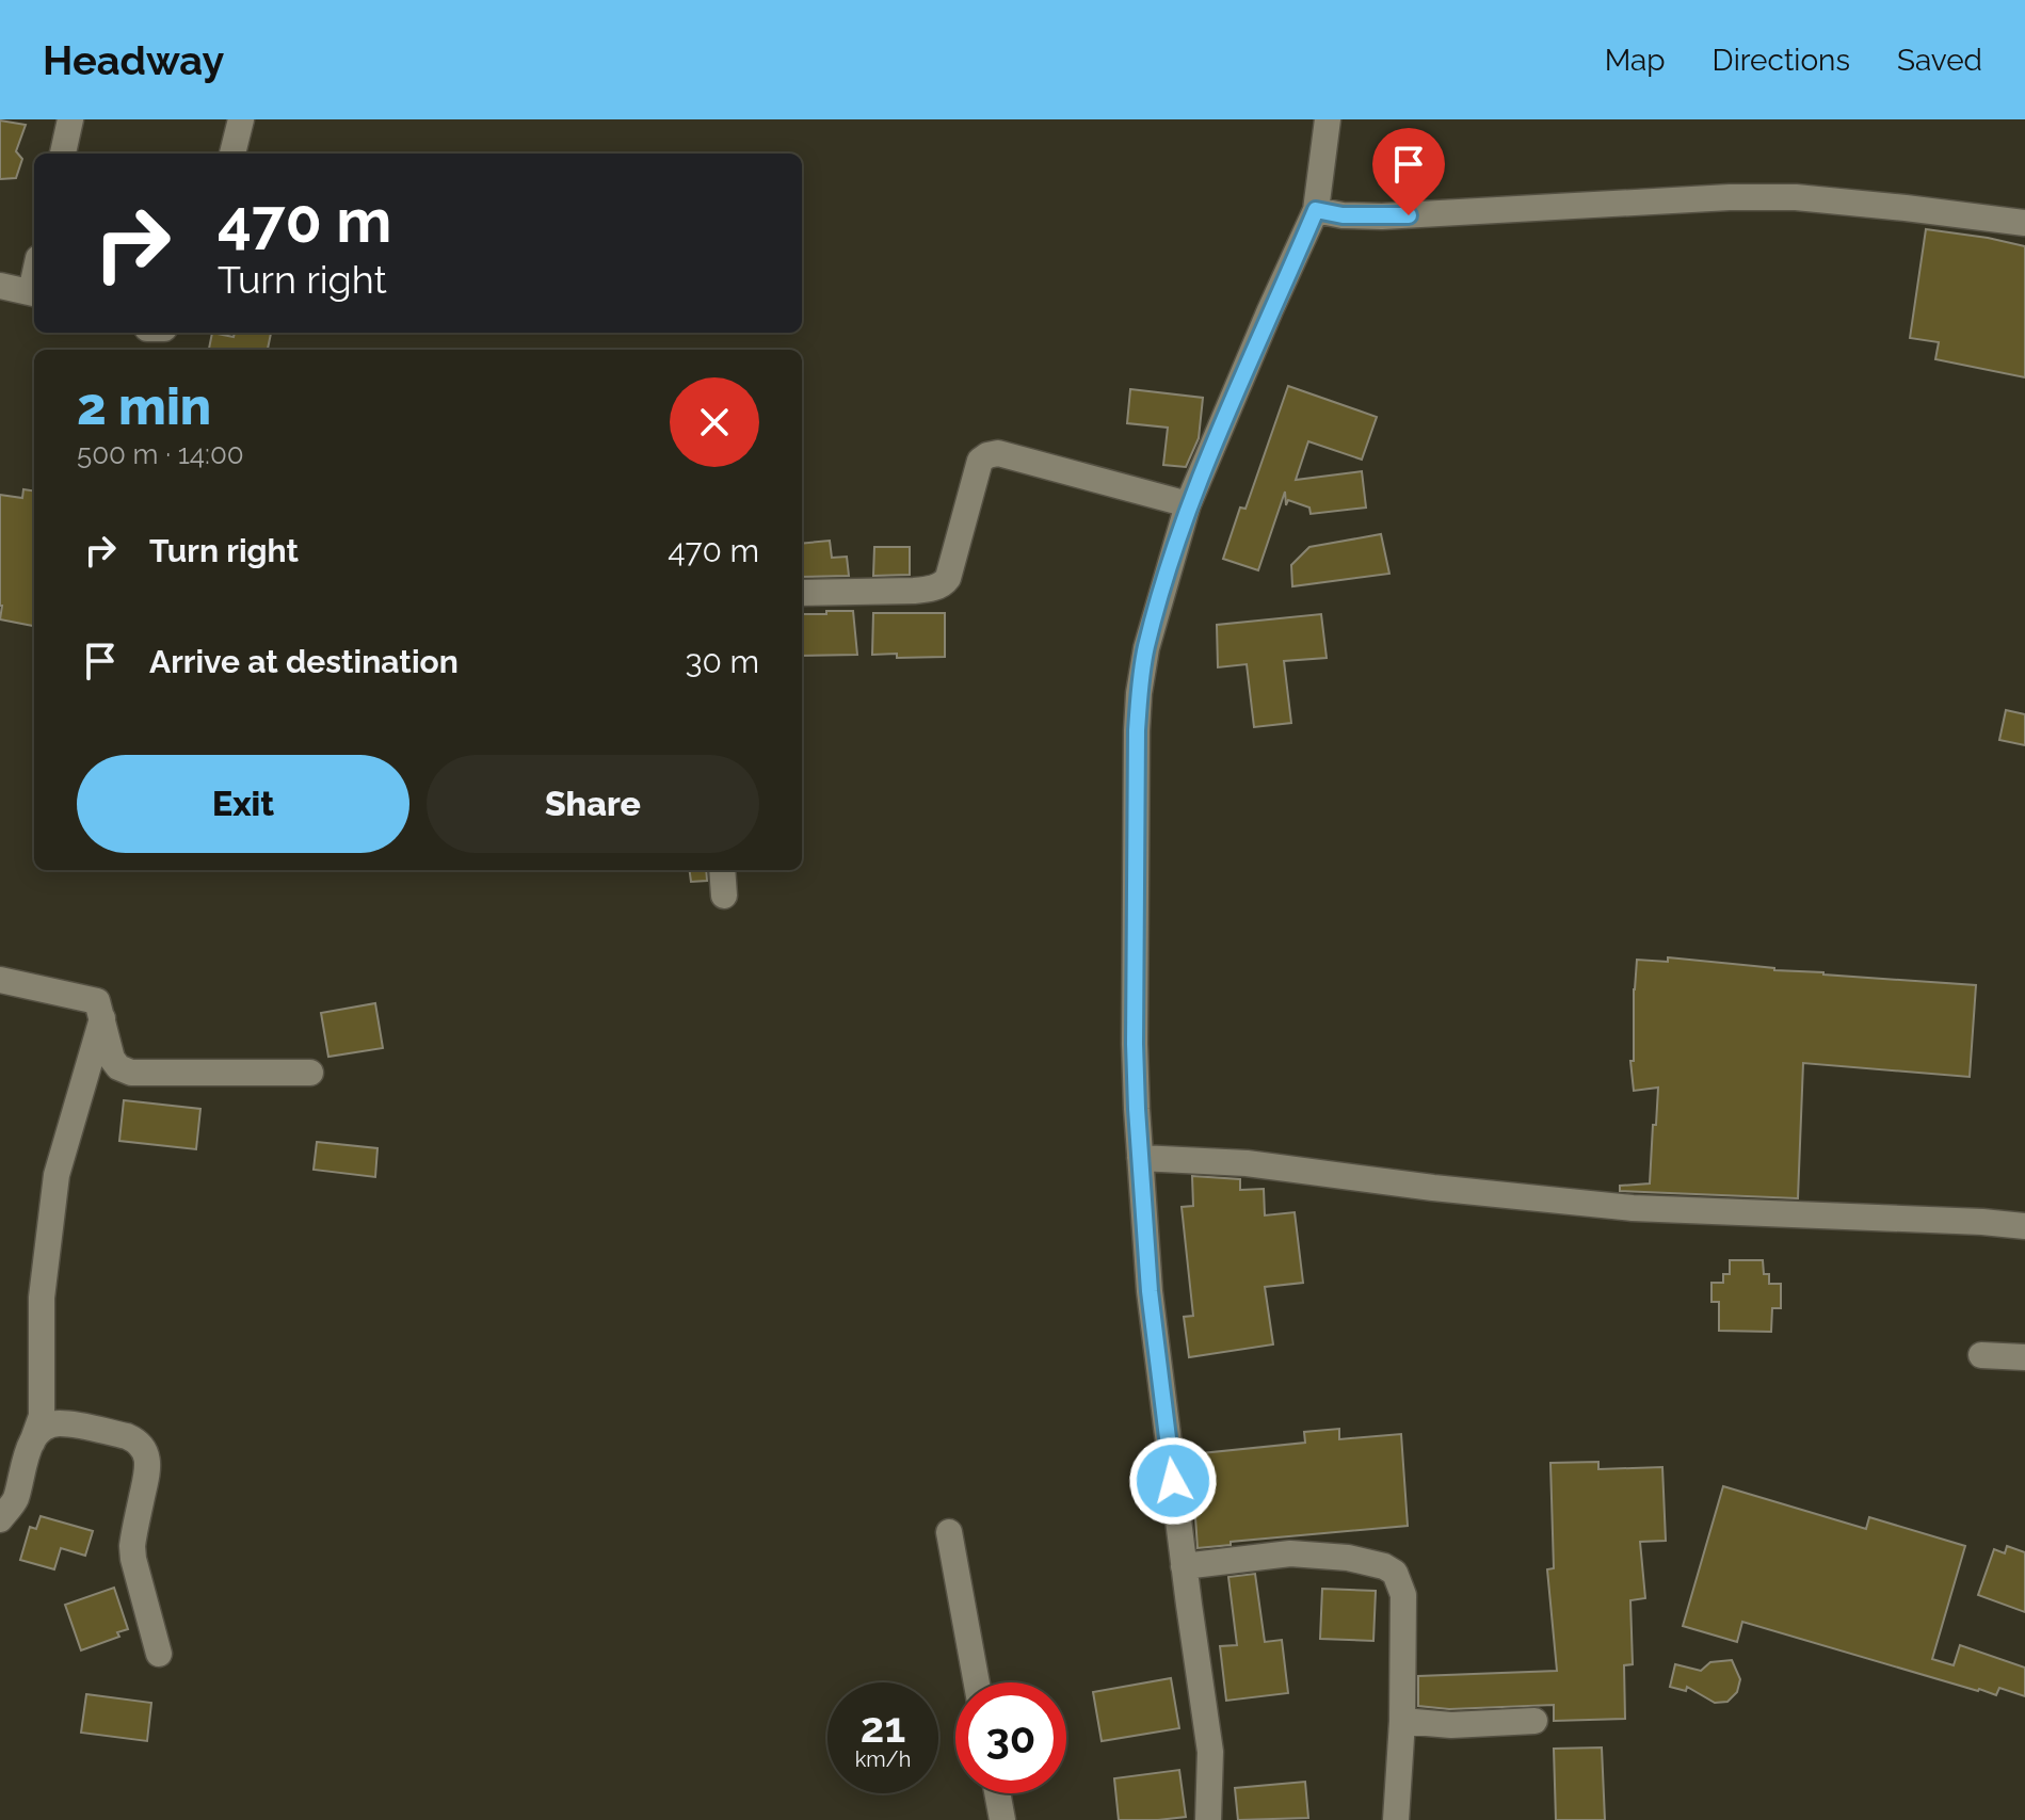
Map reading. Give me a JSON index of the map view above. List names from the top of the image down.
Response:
{
  "page": {
    "header": "Headway",
    "nav": ["Map", "Directions", "Saved"],
    "turn": ["470 m", "Turn right"],
    "heading": ["2 min", "500 m · 14:00"],
    "list": [
      {
        "name": "Turn right",
        "value": "470 m"
      },
      {
        "name": "Arrive at destination",
        "value": "30 m"
      }
    ],
    "buttons": ["Exit", "Share"],
    "speed": "21 km/h",
    "limit": "30"
  }
}
